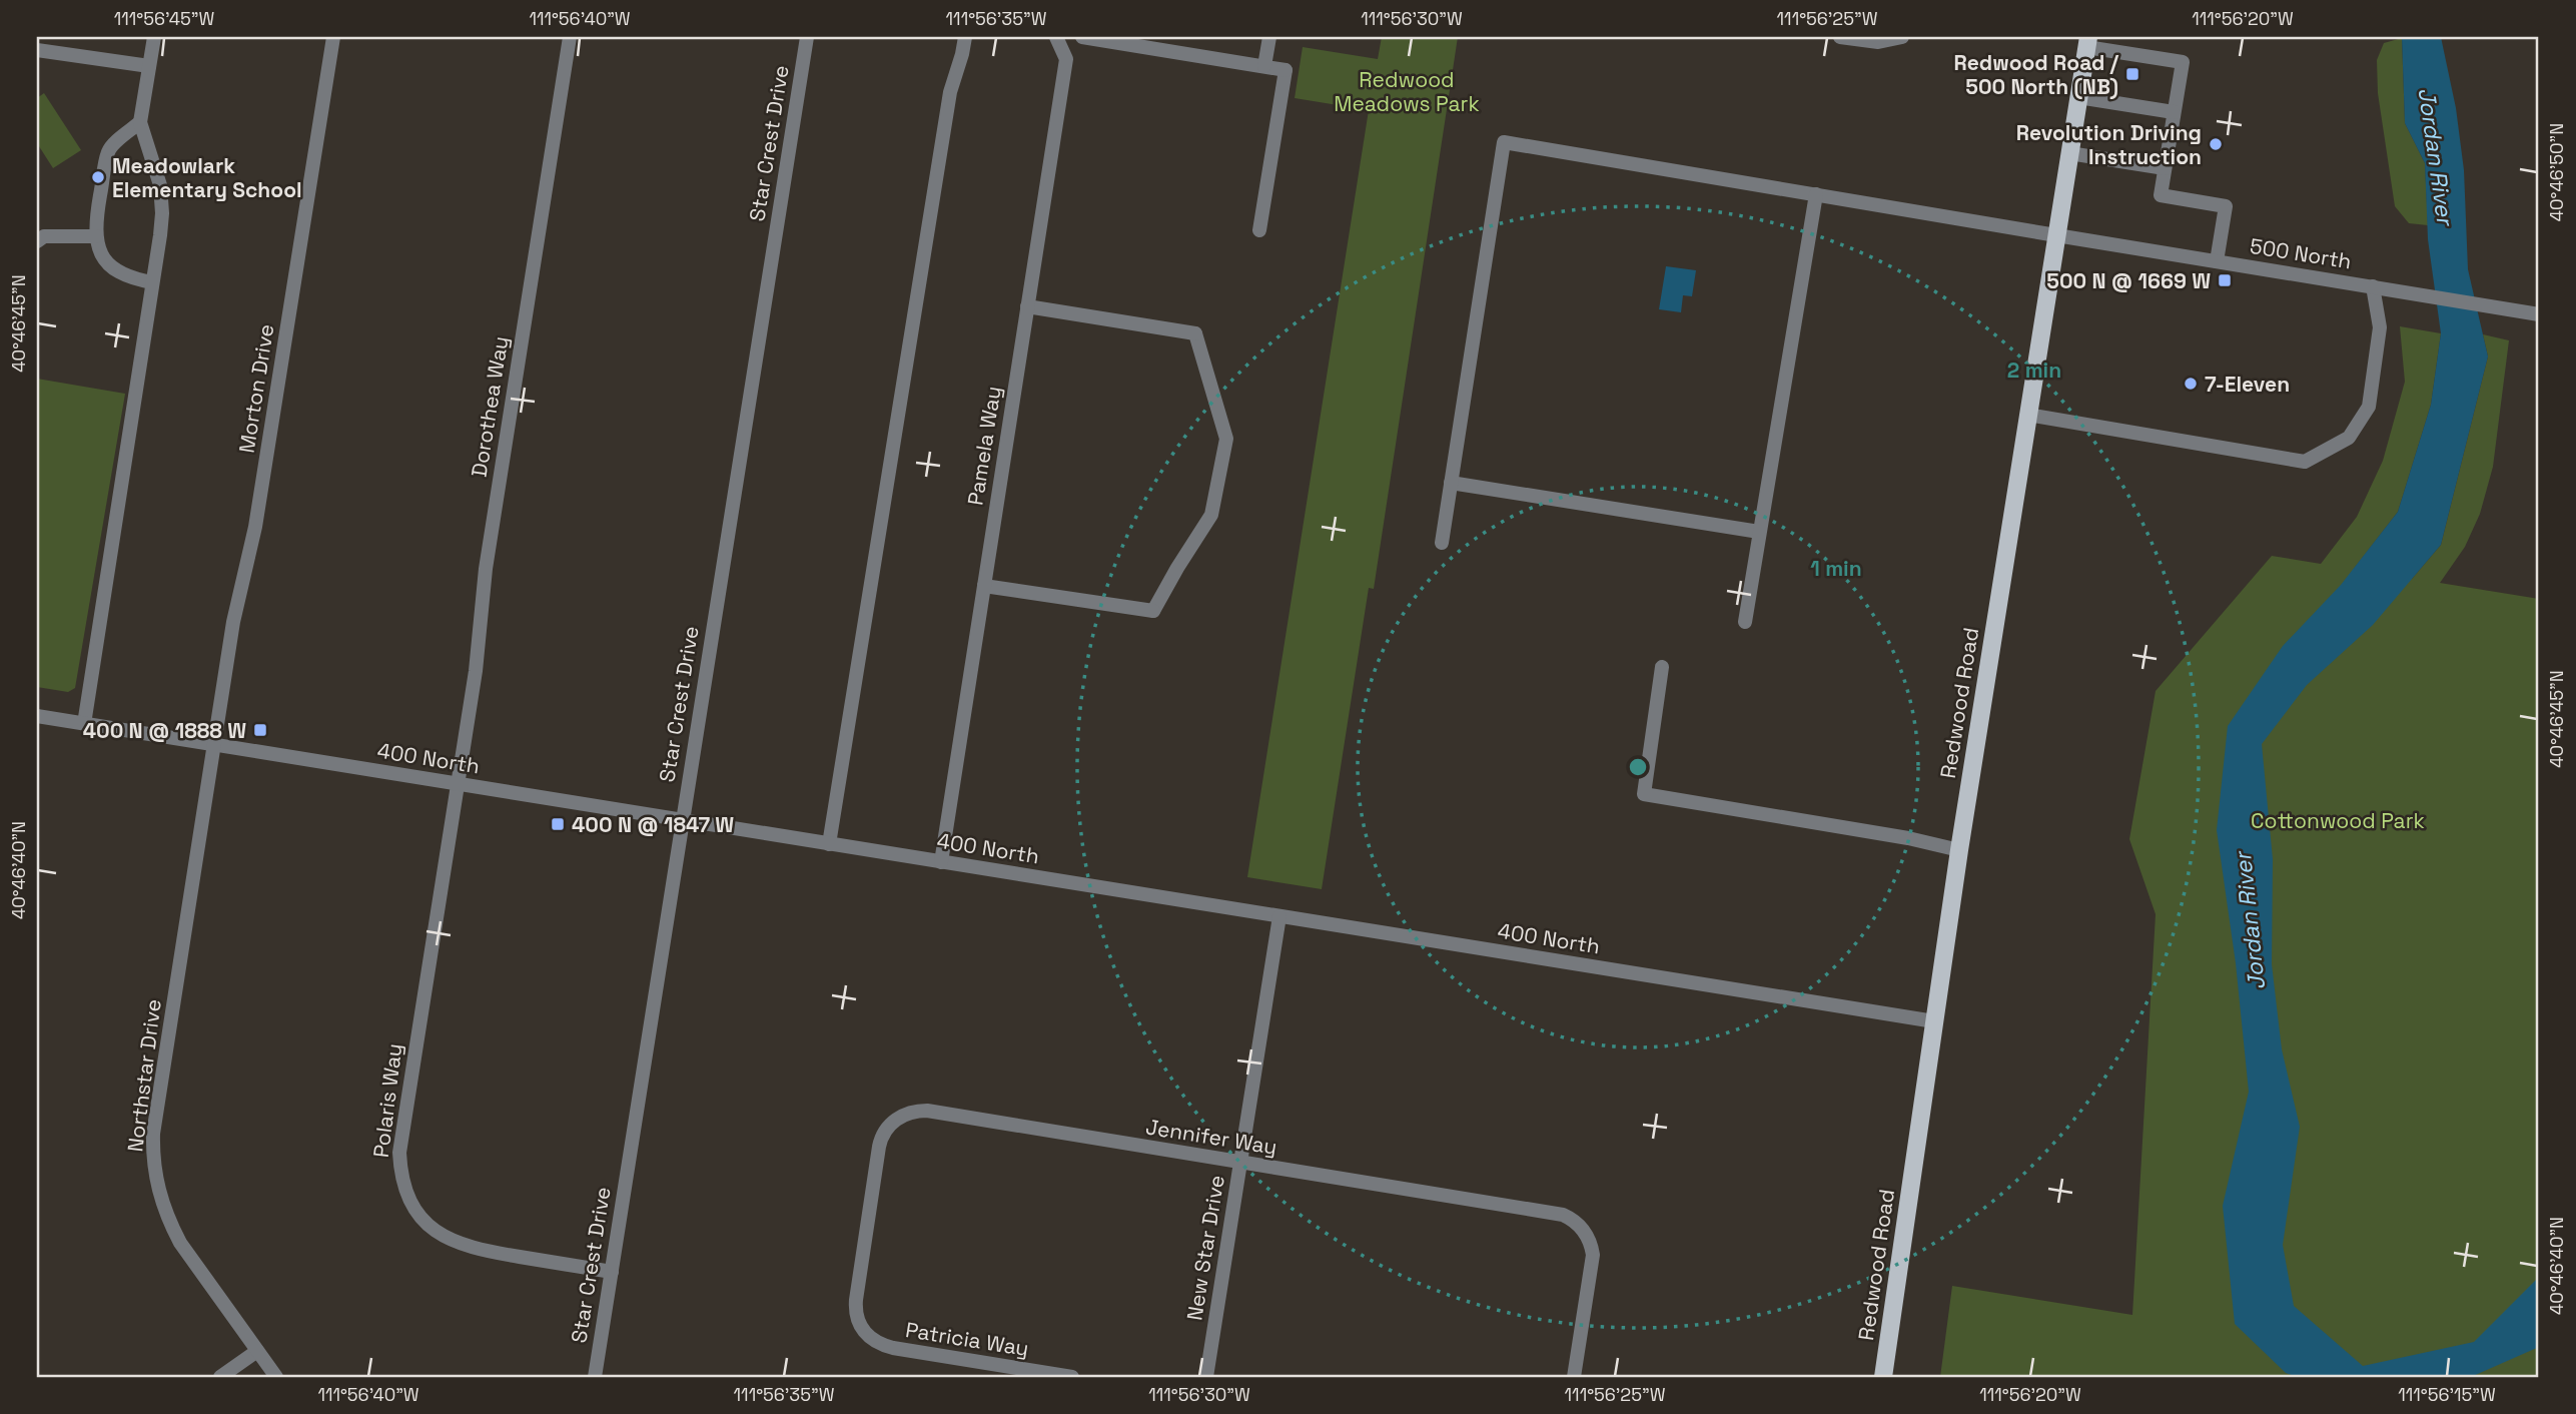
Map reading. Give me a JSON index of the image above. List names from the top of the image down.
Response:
{
  "streets": {
    "main road": ["Redwood Road"],
    "street": [
      "Star Crest Drive",
      "500 North",
      "Morton Drive",
      "Dorothea Way",
      "Pamela Way",
      "400 North",
      "Northstar Drive",
      "Polaris Way",
      "Jennifer Way",
      "New Star Drive",
      "Patricia Way"
    ]
  },
  "crossings": [
    ["Star Crest Drive", "400 North"],
    ["Star Crest Drive", "Polaris Way"],
    ["500 North", "Redwood Road"],
    ["Morton Drive", "400 North"],
    ["Morton Drive", "Northstar Drive"],
    ["Dorothea Way", "400 North"],
    ["Dorothea Way", "Polaris Way"],
    ["Pamela Way", "400 North"],
    ["Redwood Road", "400 North"],
    ["400 North", "Northstar Drive"],
    ["400 North", "Polaris Way"],
    ["400 North", "New Star Drive"],
    ["Jennifer Way", "New Star Drive"],
    ["Jennifer Way", "Patricia Way"]
  ],
  "water": ["Jordan River"],
  "parks": ["Redwood Meadows Park", "Cottonwood Park"],
  "places": {
    "transit": [
      "Redwood Road / 500 North (NB)",
      "500 N @ 1669 W",
      "400 N @ 1888 W",
      "400 N @ 1847 W"
    ],
    "other": ["Revolution Driving Instruction", "Meadowlark Elementary School", "7-Eleven"]
  },
  "coordinates": [
    "111°56'45\"W",
    "111°56'40\"W",
    "111°56'35\"W",
    "111°56'30\"W",
    "111°56'25\"W",
    "111°56'20\"W",
    "40°46'50\"N",
    "40°46'45\"N",
    "40°46'40\"N",
    "111°56'15\"W"
  ],
  "rings": ["2 min", "1 min"]
}
